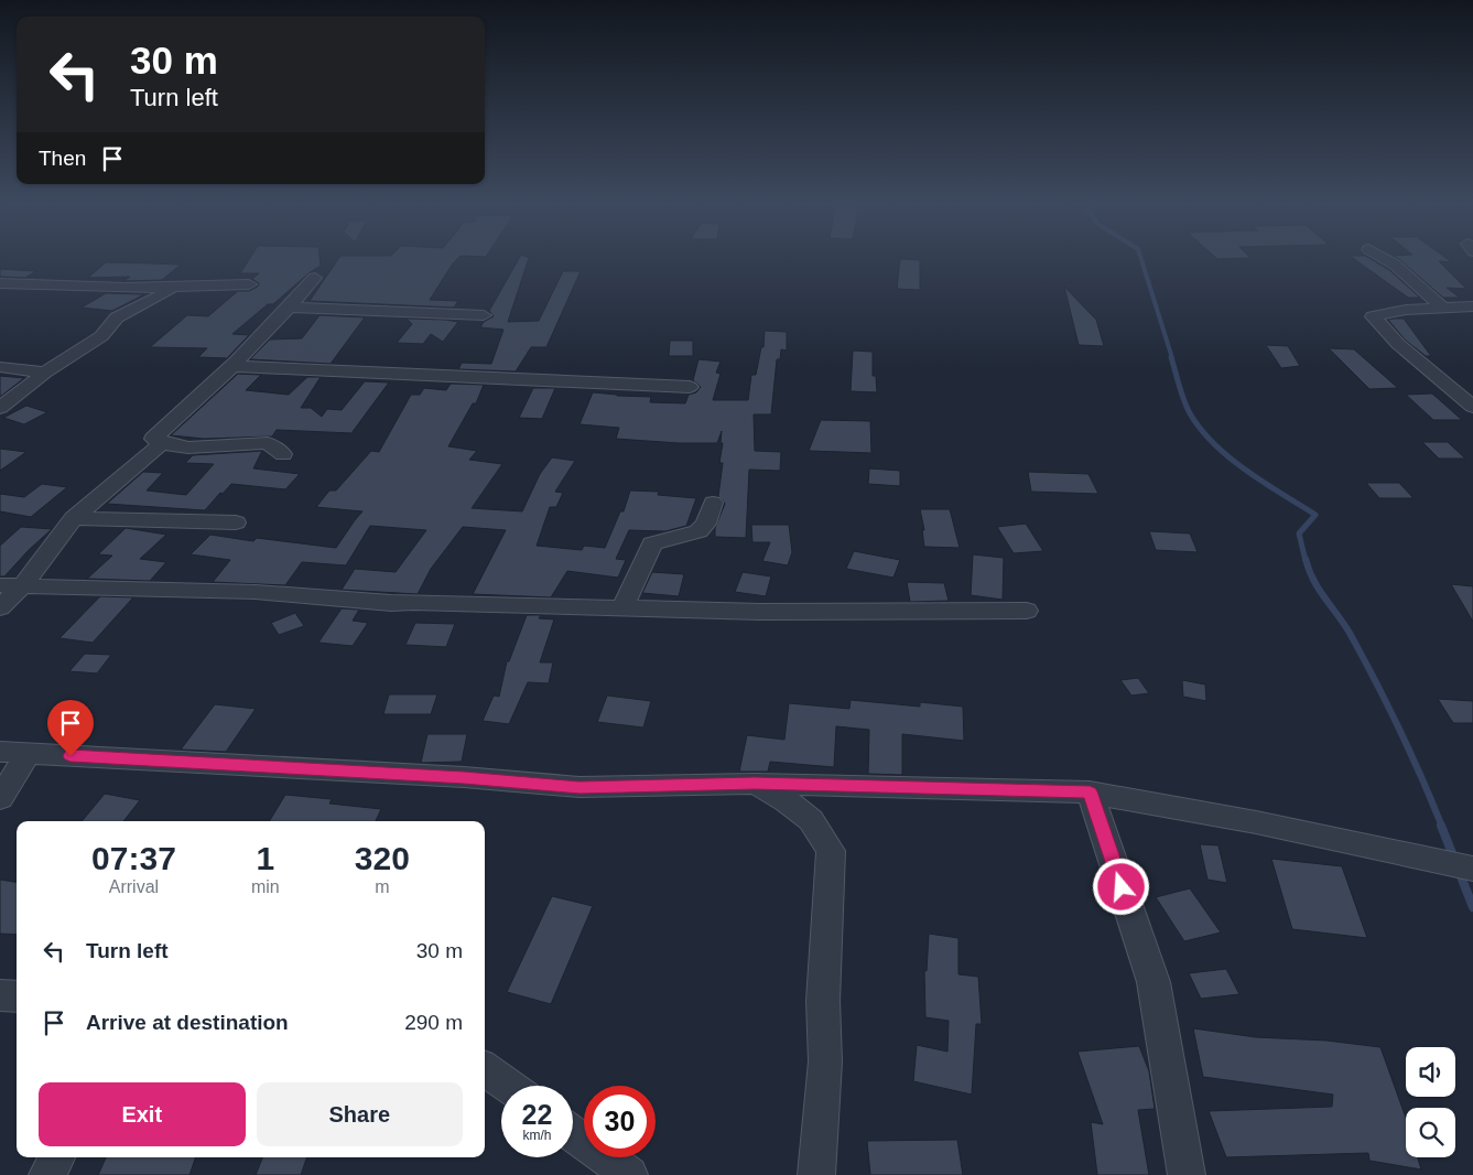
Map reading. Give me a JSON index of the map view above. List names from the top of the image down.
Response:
{
  "page": {
    "turn": ["30 m", "Turn left"],
    "then": "Then",
    "eta": [
      "07:37",
      "Arrival",
      "1",
      "min",
      "320",
      "m"
    ],
    "list": [
      {
        "name": "Turn left",
        "value": "30 m"
      },
      {
        "name": "Arrive at destination",
        "value": "290 m"
      }
    ],
    "buttons": ["Exit", "Share"],
    "speed": "22 km/h",
    "limit": "30"
  }
}
